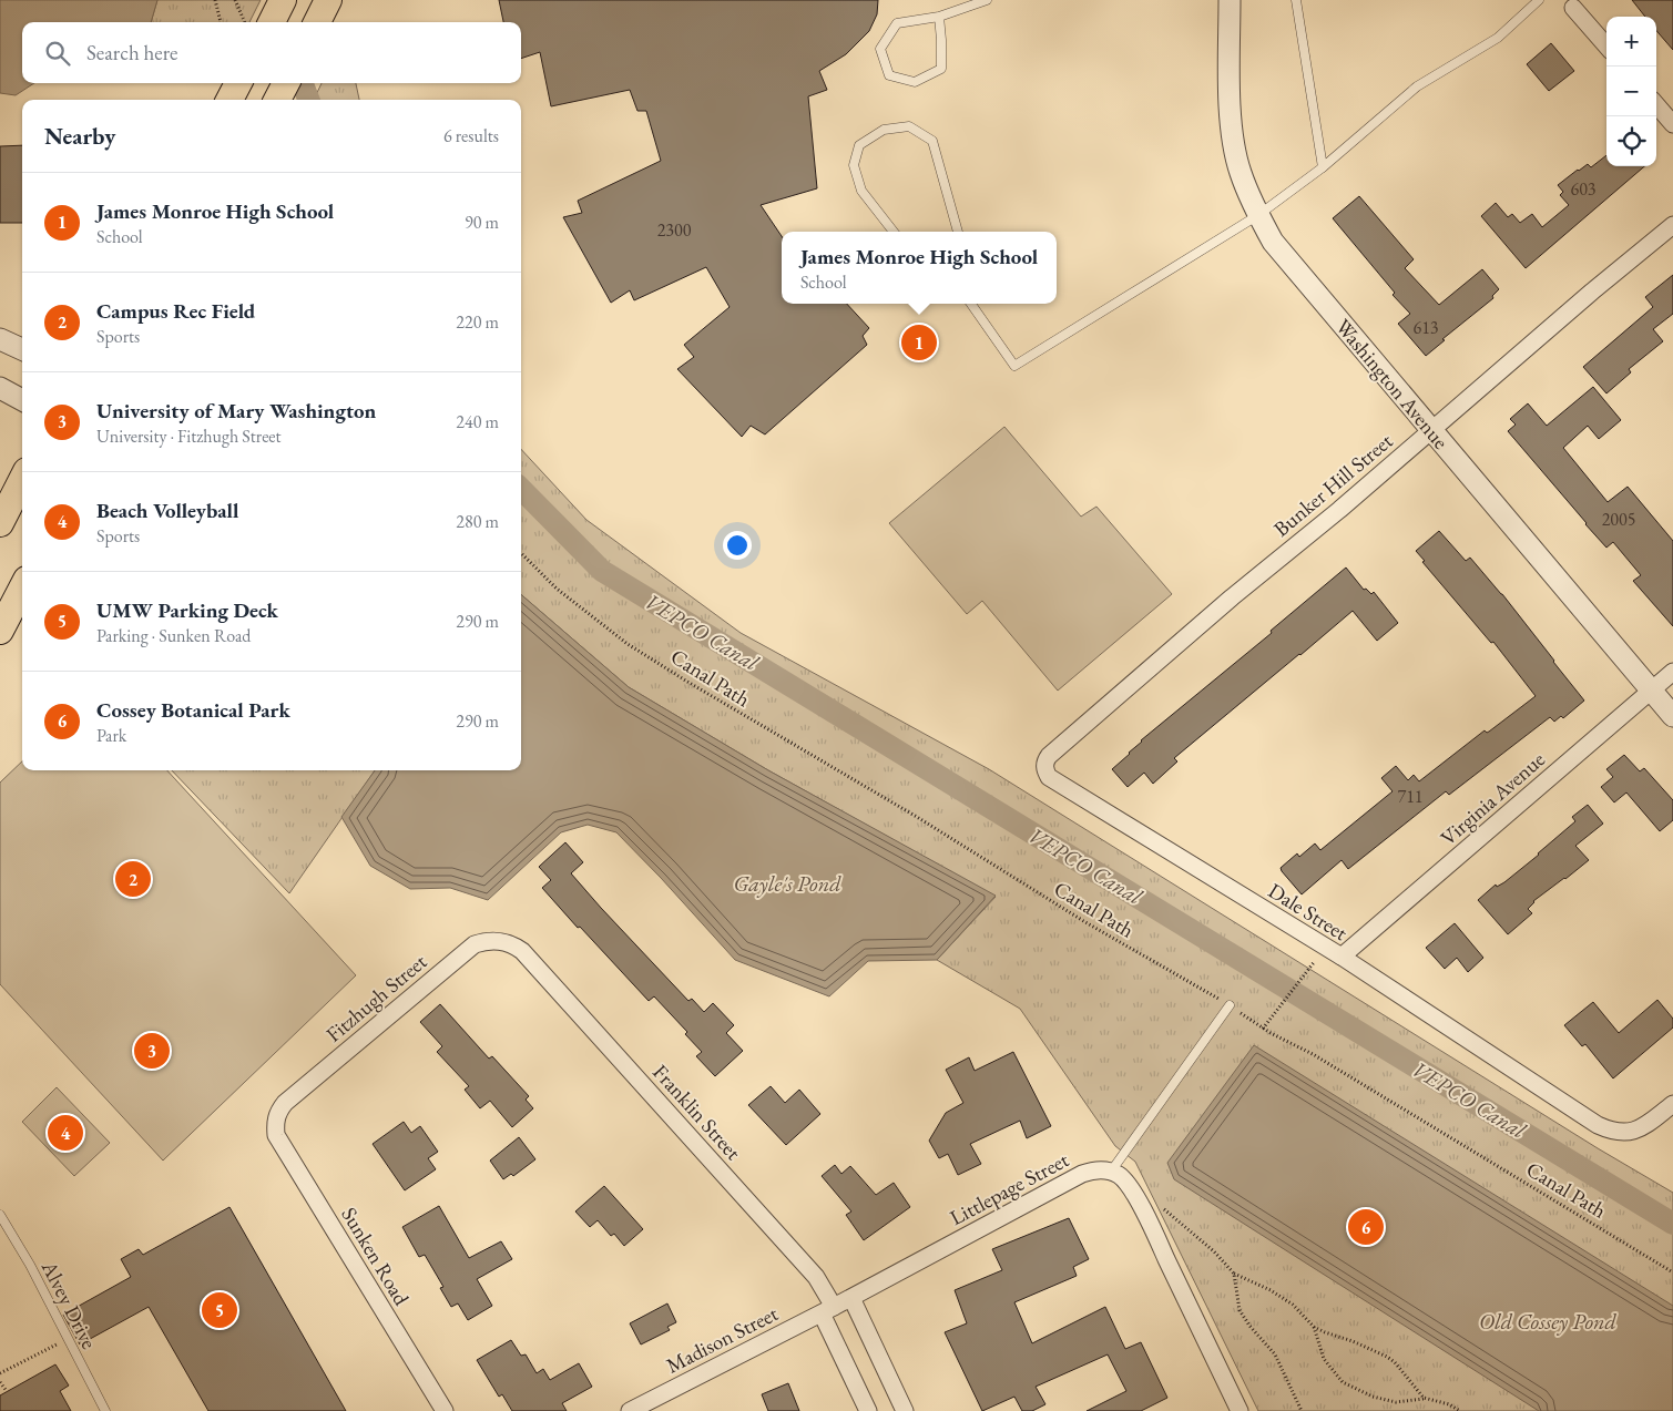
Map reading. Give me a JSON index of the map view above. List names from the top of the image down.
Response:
{
  "streets": {
    "street": [
      "Washington Avenue",
      "Bunker Hill Street",
      "Virginia Avenue",
      "Dale Street",
      "Fitzhugh Street",
      "Franklin Street",
      "Littlepage Street",
      "Sunken Road",
      "Madison Street"
    ],
    "lane": ["Alvey Drive"],
    "path": ["Canal Path"]
  },
  "crossings": [
    ["Washington Avenue", "Bunker Hill Street"],
    ["Washington Avenue", "Virginia Avenue"],
    ["Bunker Hill Street", "Dale Street"],
    ["Virginia Avenue", "Dale Street"],
    ["Fitzhugh Street", "Franklin Street"],
    ["Fitzhugh Street", "Sunken Road"],
    ["Franklin Street", "Littlepage Street"],
    ["Franklin Street", "Madison Street"],
    ["Littlepage Street", "Madison Street"]
  ],
  "water": ["VEPCO Canal", "Gayle's Pond", "Old Cossey Pond"],
  "house_numbers": [
    "603",
    "2300",
    "613",
    "2005",
    "711"
  ],
  "page": {
    "map_buttons": ["+", "−"],
    "search": "Search here",
    "heading": ["Nearby", "6 results"],
    "list": [
      {
        "mark": "1",
        "name": "James Monroe High School",
        "note": "School",
        "value": "90 m"
      },
      {
        "mark": "2",
        "name": "Campus Rec Field",
        "note": "Sports",
        "value": "220 m"
      },
      {
        "mark": "3",
        "name": "University of Mary Washington",
        "note": "University · Fitzhugh Street",
        "value": "240 m"
      },
      {
        "mark": "4",
        "name": "Beach Volleyball",
        "note": "Sports",
        "value": "280 m"
      },
      {
        "mark": "5",
        "name": "UMW Parking Deck",
        "note": "Parking · Sunken Road",
        "value": "290 m"
      },
      {
        "mark": "6",
        "name": "Cossey Botanical Park",
        "note": "Park",
        "value": "290 m"
      }
    ],
    "popup": ["James Monroe High School", "School"],
    "pins": [
      "1",
      "2",
      "3",
      "4",
      "6",
      "5"
    ]
  }
}
